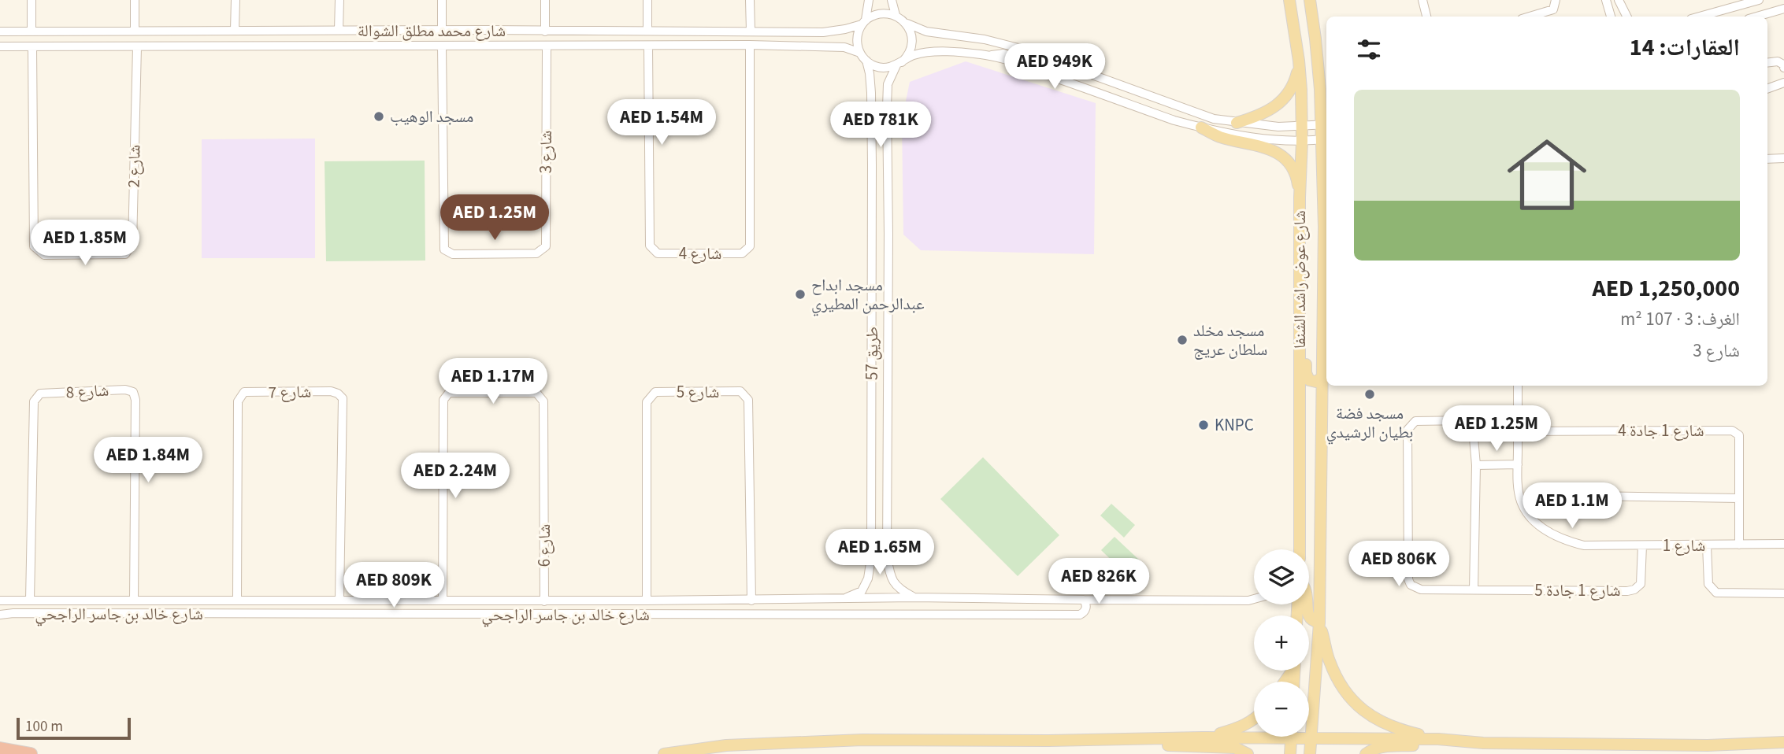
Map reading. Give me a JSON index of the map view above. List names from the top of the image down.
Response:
{
  "streets": {
    "main road": ["شارع عوض راشد الشنفا"],
    "street": [
      "شارع محمد مطلق الشوالة",
      "شارع 3",
      "شارع 2",
      "شارع 4",
      "طريق 57",
      "شارع 8",
      "شارع 7",
      "شارع 5",
      "شارع 1 جادة 4",
      "شارع 6",
      "شارع 1",
      "شارع 1 جادة 5",
      "شارع خالد بن جاسر الراجحي"
    ]
  },
  "crossings": [
    ["شارع محمد مطلق الشوالة", "شارع 3"],
    ["شارع محمد مطلق الشوالة", "شارع 2"],
    ["شارع محمد مطلق الشوالة", "شارع 4"],
    ["شارع محمد مطلق الشوالة", "طريق 57"],
    ["طريق 57", "شارع خالد بن جاسر الراجحي"],
    ["شارع 8", "شارع خالد بن جاسر الراجحي"],
    ["شارع 7", "شارع خالد بن جاسر الراجحي"],
    ["شارع 5", "شارع خالد بن جاسر الراجحي"],
    ["شارع 1 جادة 4", "شارع 1"],
    ["شارع 6", "شارع خالد بن جاسر الراجحي"],
    ["شارع 1", "شارع 1 جادة 5"]
  ],
  "places": [
    "مسجد الوهيب",
    "مسجد ابداح عبدالرحمن المطيري",
    "مسجد مخلد سلطان عريج",
    "مسجد فضة بطيان الرشيدي",
    "KNPC"
  ],
  "scale_bar": "100 m",
  "page": {
    "heading": "العقارات: 14",
    "price": [
      "AED 949K",
      "AED 1.54M",
      "AED 781K",
      "AED 1.25M",
      "AED 1.85M",
      "AED 1.17M",
      "AED 1.25M",
      "AED 1.84M",
      "AED 2.24M",
      "AED 1.1M",
      "AED 1.65M",
      "AED 806K",
      "AED 826K",
      "AED 809K"
    ],
    "list": [
      {
        "name": "AED 1,250,000",
        "note": "الغرف: 3 · 107 m² · شارع 3"
      }
    ],
    "map_buttons": ["+", "−"],
    "scale": "100 m"
  }
}
